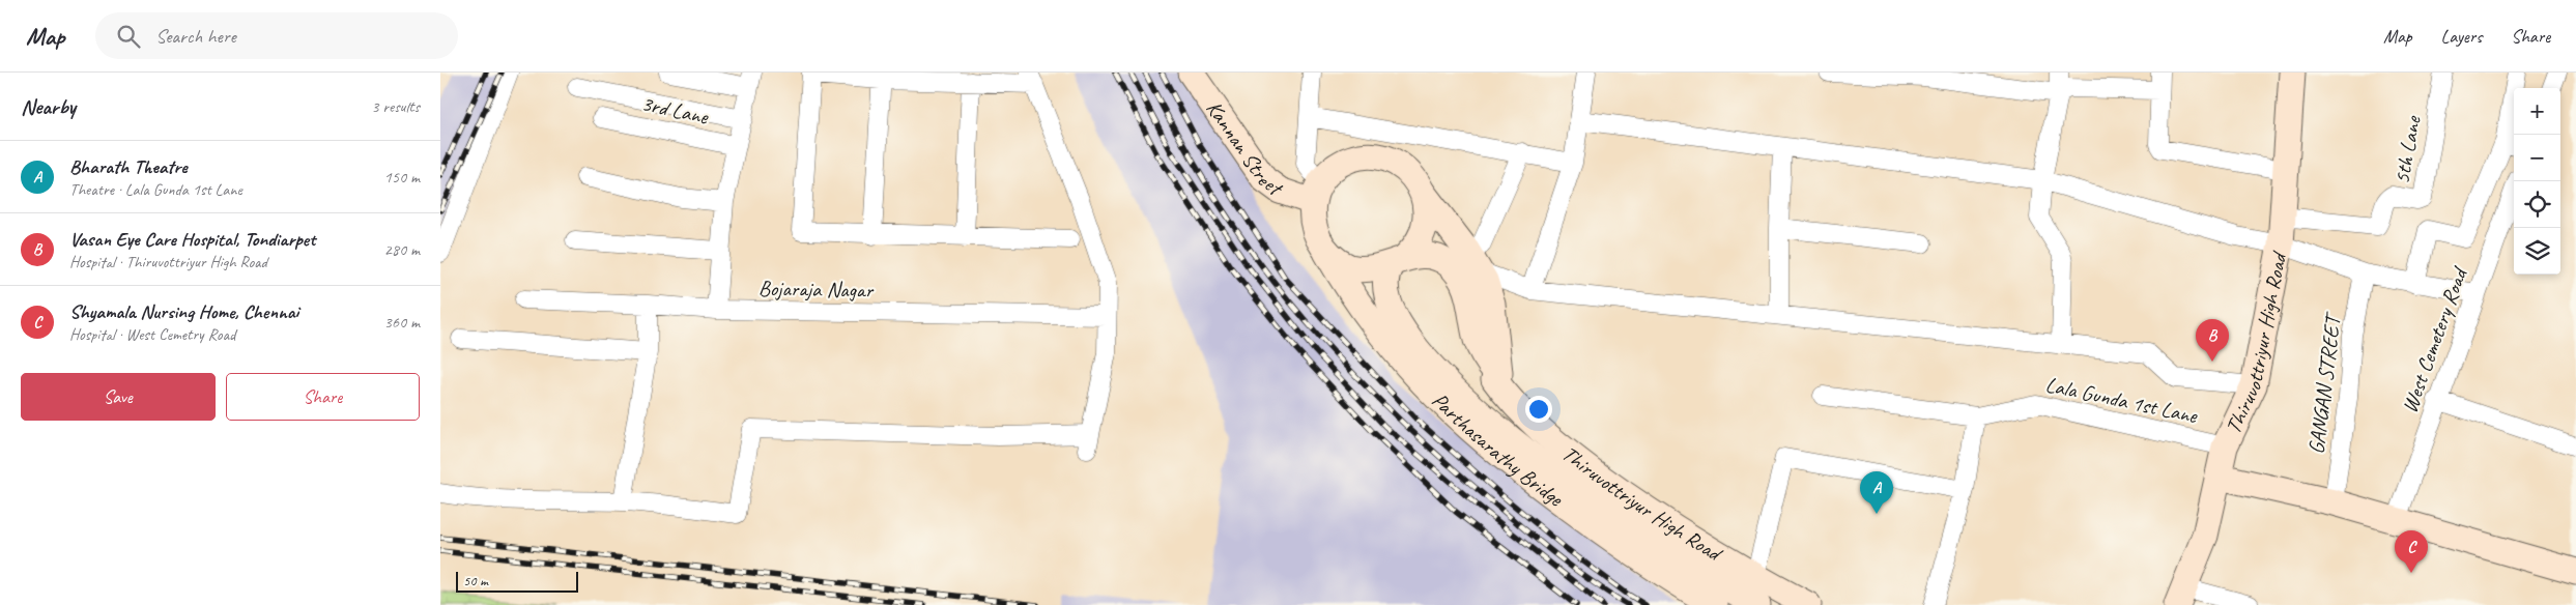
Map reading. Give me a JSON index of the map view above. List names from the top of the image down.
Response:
{
  "streets": {
    "main road": ["Kannan Street", "Thiruvottriyur High Road", "Parthasarathy Bridge"],
    "street": [
      "3rd Lane",
      "5th Lane",
      "Bojaraja Nagar",
      "West Cemetery Road",
      "GANGAN STREET",
      "Lala Gunda 1st Lane"
    ]
  },
  "crossings": [
    ["Kannan Street", "Thiruvottriyur High Road"],
    ["Kannan Street", "Parthasarathy Bridge"],
    ["5th Lane", "Thiruvottriyur High Road"],
    ["Thiruvottriyur High Road", "Lala Gunda 1st Lane"],
    ["Thiruvottriyur High Road", "Parthasarathy Bridge"]
  ],
  "scale_bar": "50 m",
  "page": {
    "header": "Map",
    "search": "Search here",
    "nav": ["Map", "Layers", "Share"],
    "heading": ["Nearby", "3 results"],
    "map_buttons": ["+", "−"],
    "list": [
      {
        "mark": "A",
        "name": "Bharath Theatre",
        "note": "Theatre · Lala Gunda 1st Lane",
        "value": "150 m"
      },
      {
        "mark": "B",
        "name": "Vasan Eye Care Hospital, Tondiarpet",
        "note": "Hospital · Thiruvottriyur High Road",
        "value": "280 m"
      },
      {
        "mark": "C",
        "name": "Shyamala Nursing Home, Chennai",
        "note": "Hospital · West Cemetry Road",
        "value": "360 m"
      }
    ],
    "pins": ["B", "A", "C"],
    "buttons": ["Save", "Share"],
    "scale": "50 m"
  }
}
